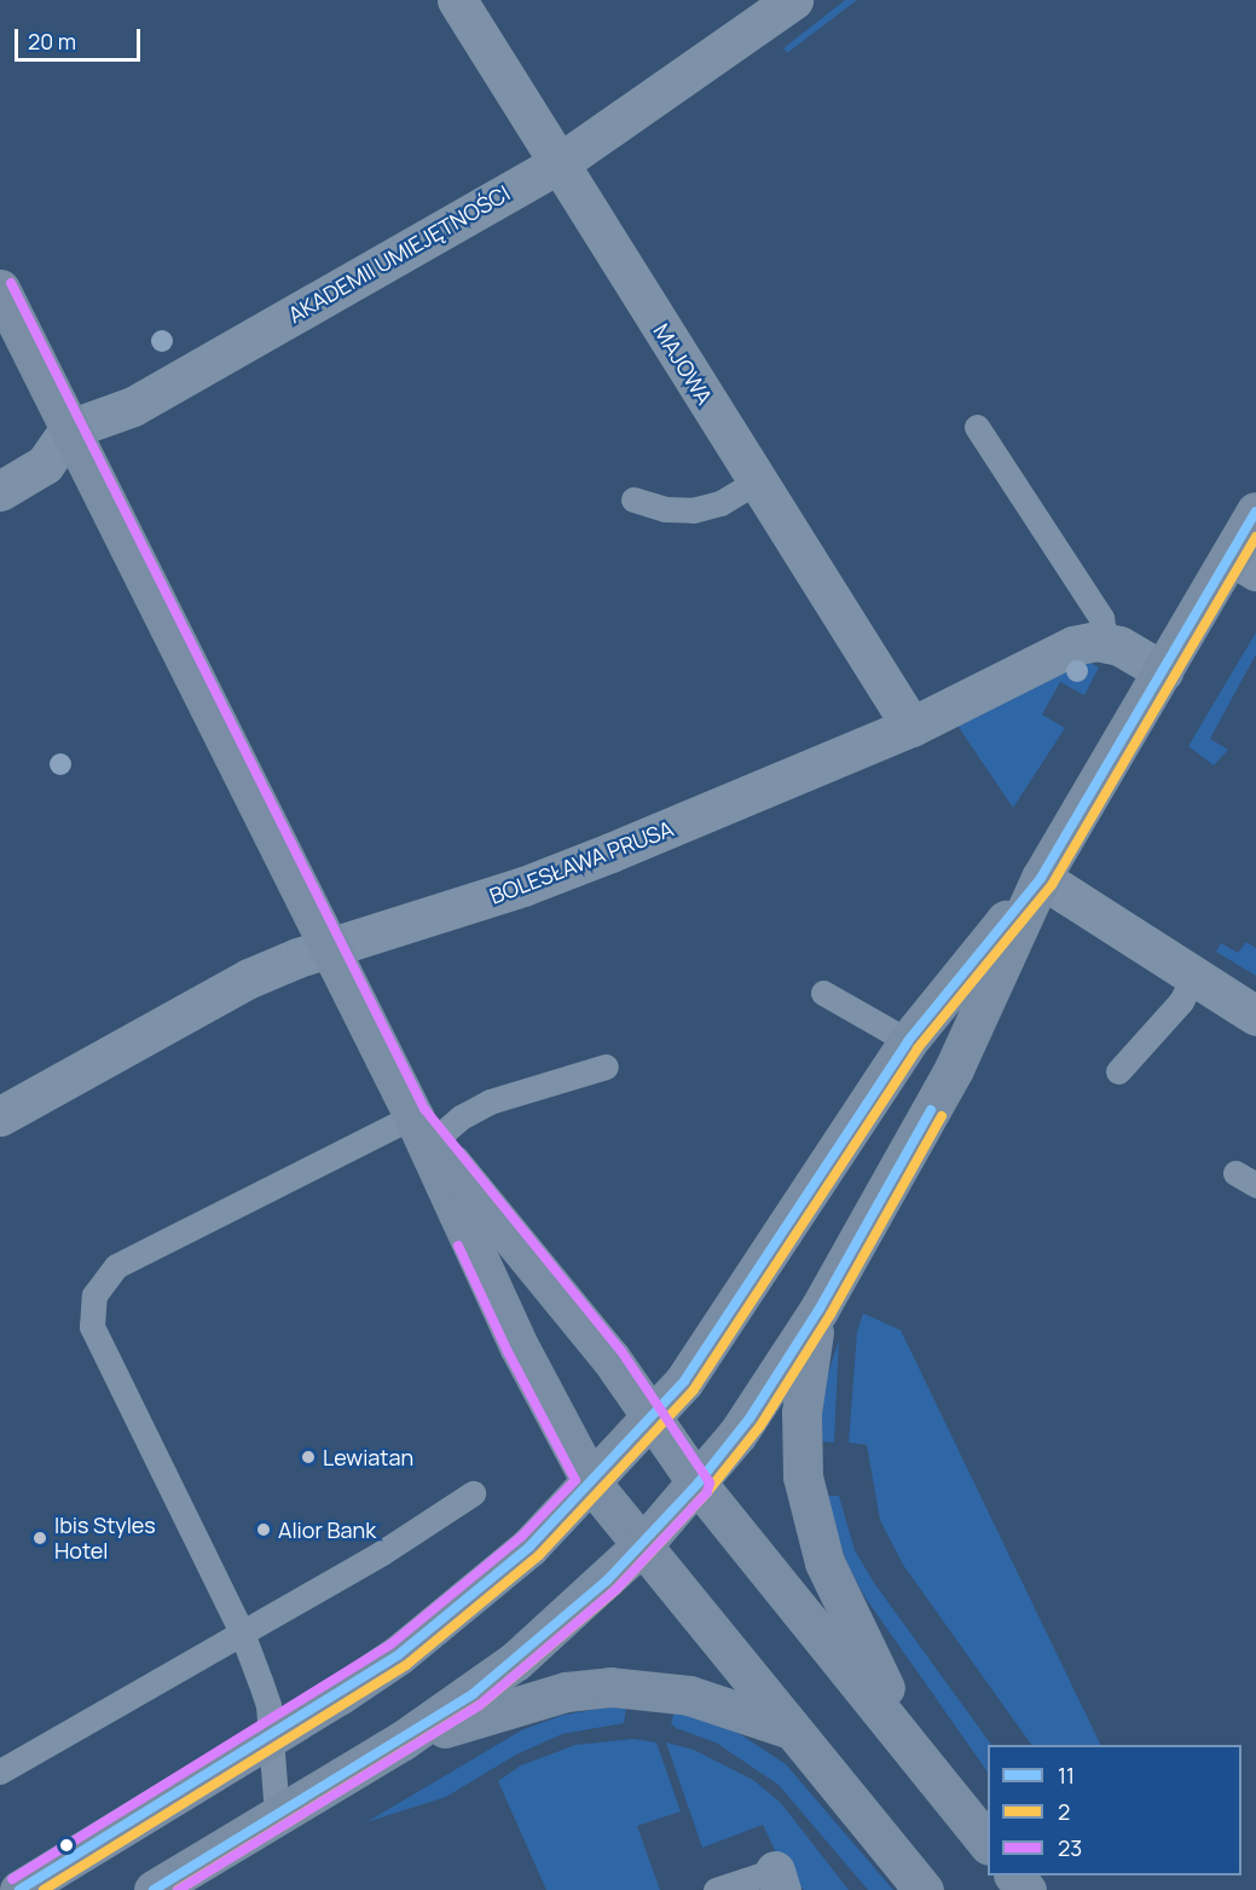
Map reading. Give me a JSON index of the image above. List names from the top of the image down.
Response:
{
  "streets": {
    "street": ["AKADEMII UMIEJĘTNOŚCI", "MAJOWA", "BOLESŁAWA PRUSA"]
  },
  "crossings": [
    ["AKADEMII UMIEJĘTNOŚCI", "MAJOWA"],
    ["MAJOWA", "BOLESŁAWA PRUSA"]
  ],
  "places": ["Lewiatan", "Alior Bank", "Ibis Styles Hotel"],
  "lines": ["transit line 23", "transit line 11", "transit line 2"],
  "legend": ["11", "2", "23"],
  "scale_bar": "20 m"
}
